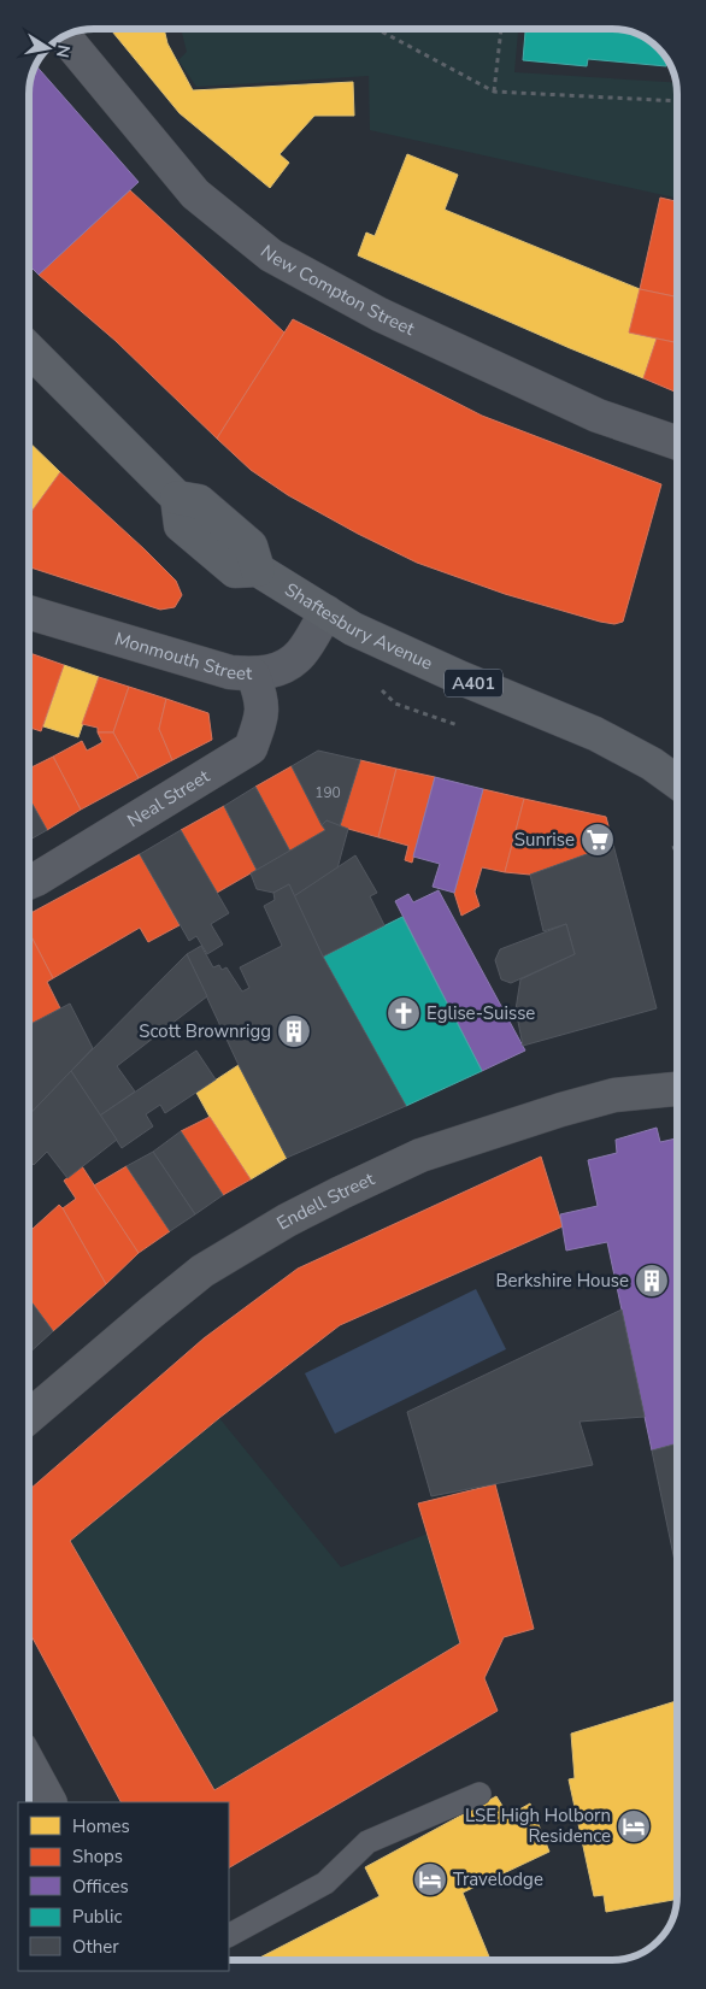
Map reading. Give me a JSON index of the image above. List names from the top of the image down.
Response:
{
  "streets": {
    "main road": ["Shaftesbury Avenue", "A401", "Endell Street"],
    "street": ["New Compton Street", "Monmouth Street", "Neal Street"]
  },
  "crossings": [
    ["Shaftesbury Avenue", "Monmouth Street"],
    ["Monmouth Street", "Neal Street"]
  ],
  "places": {
    "supermarket": ["Sunrise"],
    "church": ["Eglise-Suisse"],
    "building": ["Scott Brownrigg", "Berkshire House"],
    "hotel": ["LSE High Holborn Residence", "Travelodge"]
  },
  "house_numbers": ["190"],
  "legend": [
    "Homes",
    "Shops",
    "Offices",
    "Public",
    "Other"
  ],
  "north": "right"
}
